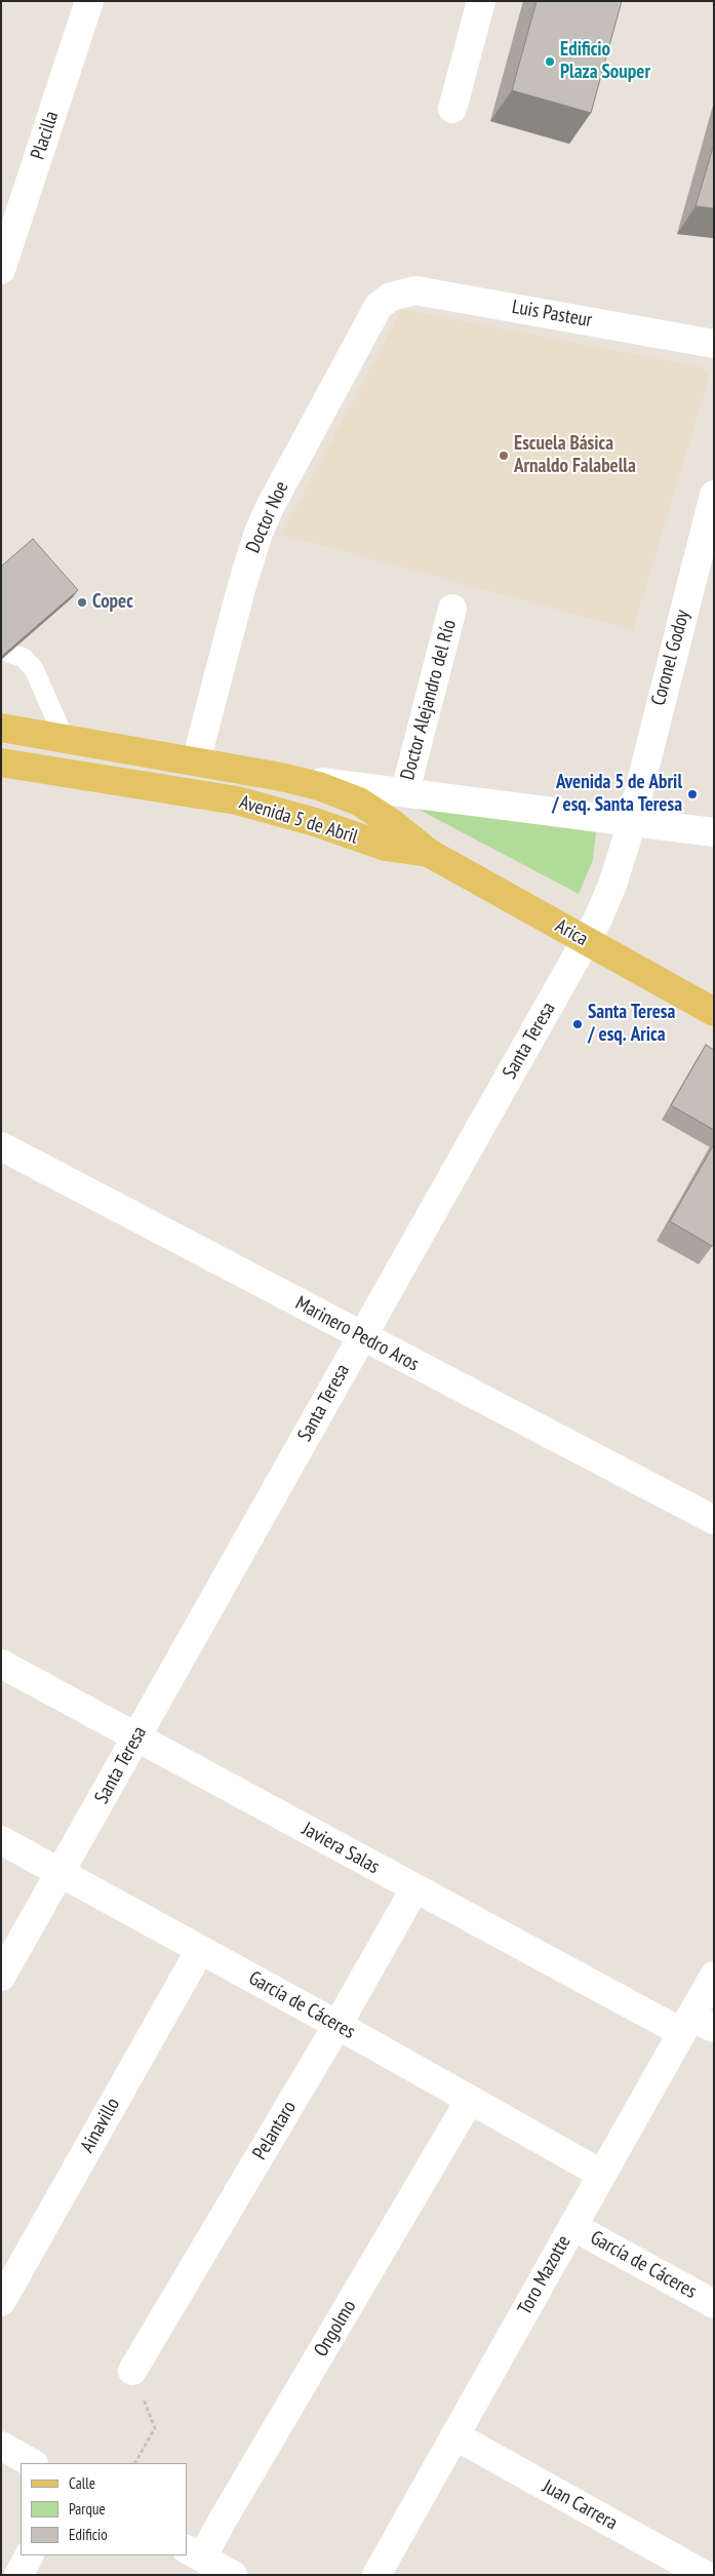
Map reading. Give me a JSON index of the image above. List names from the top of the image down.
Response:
{
  "streets": {
    "main road": ["Avenida 5 de Abril", "Arica"],
    "street": [
      "Placilla",
      "Luis Pasteur",
      "Doctor Noe",
      "Coronel Godoy",
      "Doctor Alejandro del Río",
      "Santa Teresa",
      "Marinero Pedro Aros",
      "Javiera Salas",
      "García de Cáceres",
      "Ainavillo",
      "Pelantaro",
      "Toro Mazotte",
      "Ongolmo",
      "Juan Carrera"
    ]
  },
  "crossings": [
    ["Luis Pasteur", "Doctor Noe"],
    ["Doctor Noe", "Avenida 5 de Abril"],
    ["Coronel Godoy", "Avenida 5 de Abril"],
    ["Coronel Godoy", "Santa Teresa"],
    ["Doctor Alejandro del Río", "Avenida 5 de Abril"],
    ["Avenida 5 de Abril", "Arica"],
    ["Avenida 5 de Abril", "Santa Teresa"],
    ["Arica", "Santa Teresa"],
    ["Santa Teresa", "Marinero Pedro Aros"],
    ["Santa Teresa", "Javiera Salas"],
    ["Santa Teresa", "García de Cáceres"],
    ["Javiera Salas", "Pelantaro"],
    ["Javiera Salas", "Toro Mazotte"],
    ["García de Cáceres", "Ainavillo"],
    ["García de Cáceres", "Pelantaro"],
    ["García de Cáceres", "Toro Mazotte"],
    ["García de Cáceres", "Ongolmo"],
    ["Toro Mazotte", "Juan Carrera"]
  ],
  "places": [
    "Edificio Plaza Souper",
    "Escuela Básica Arnaldo Falabella",
    "Copec",
    "Avenida 5 de Abril / esq. Santa Teresa",
    "Santa Teresa / esq. Arica"
  ],
  "legend": ["Calle", "Parque", "Edificio"]
}
